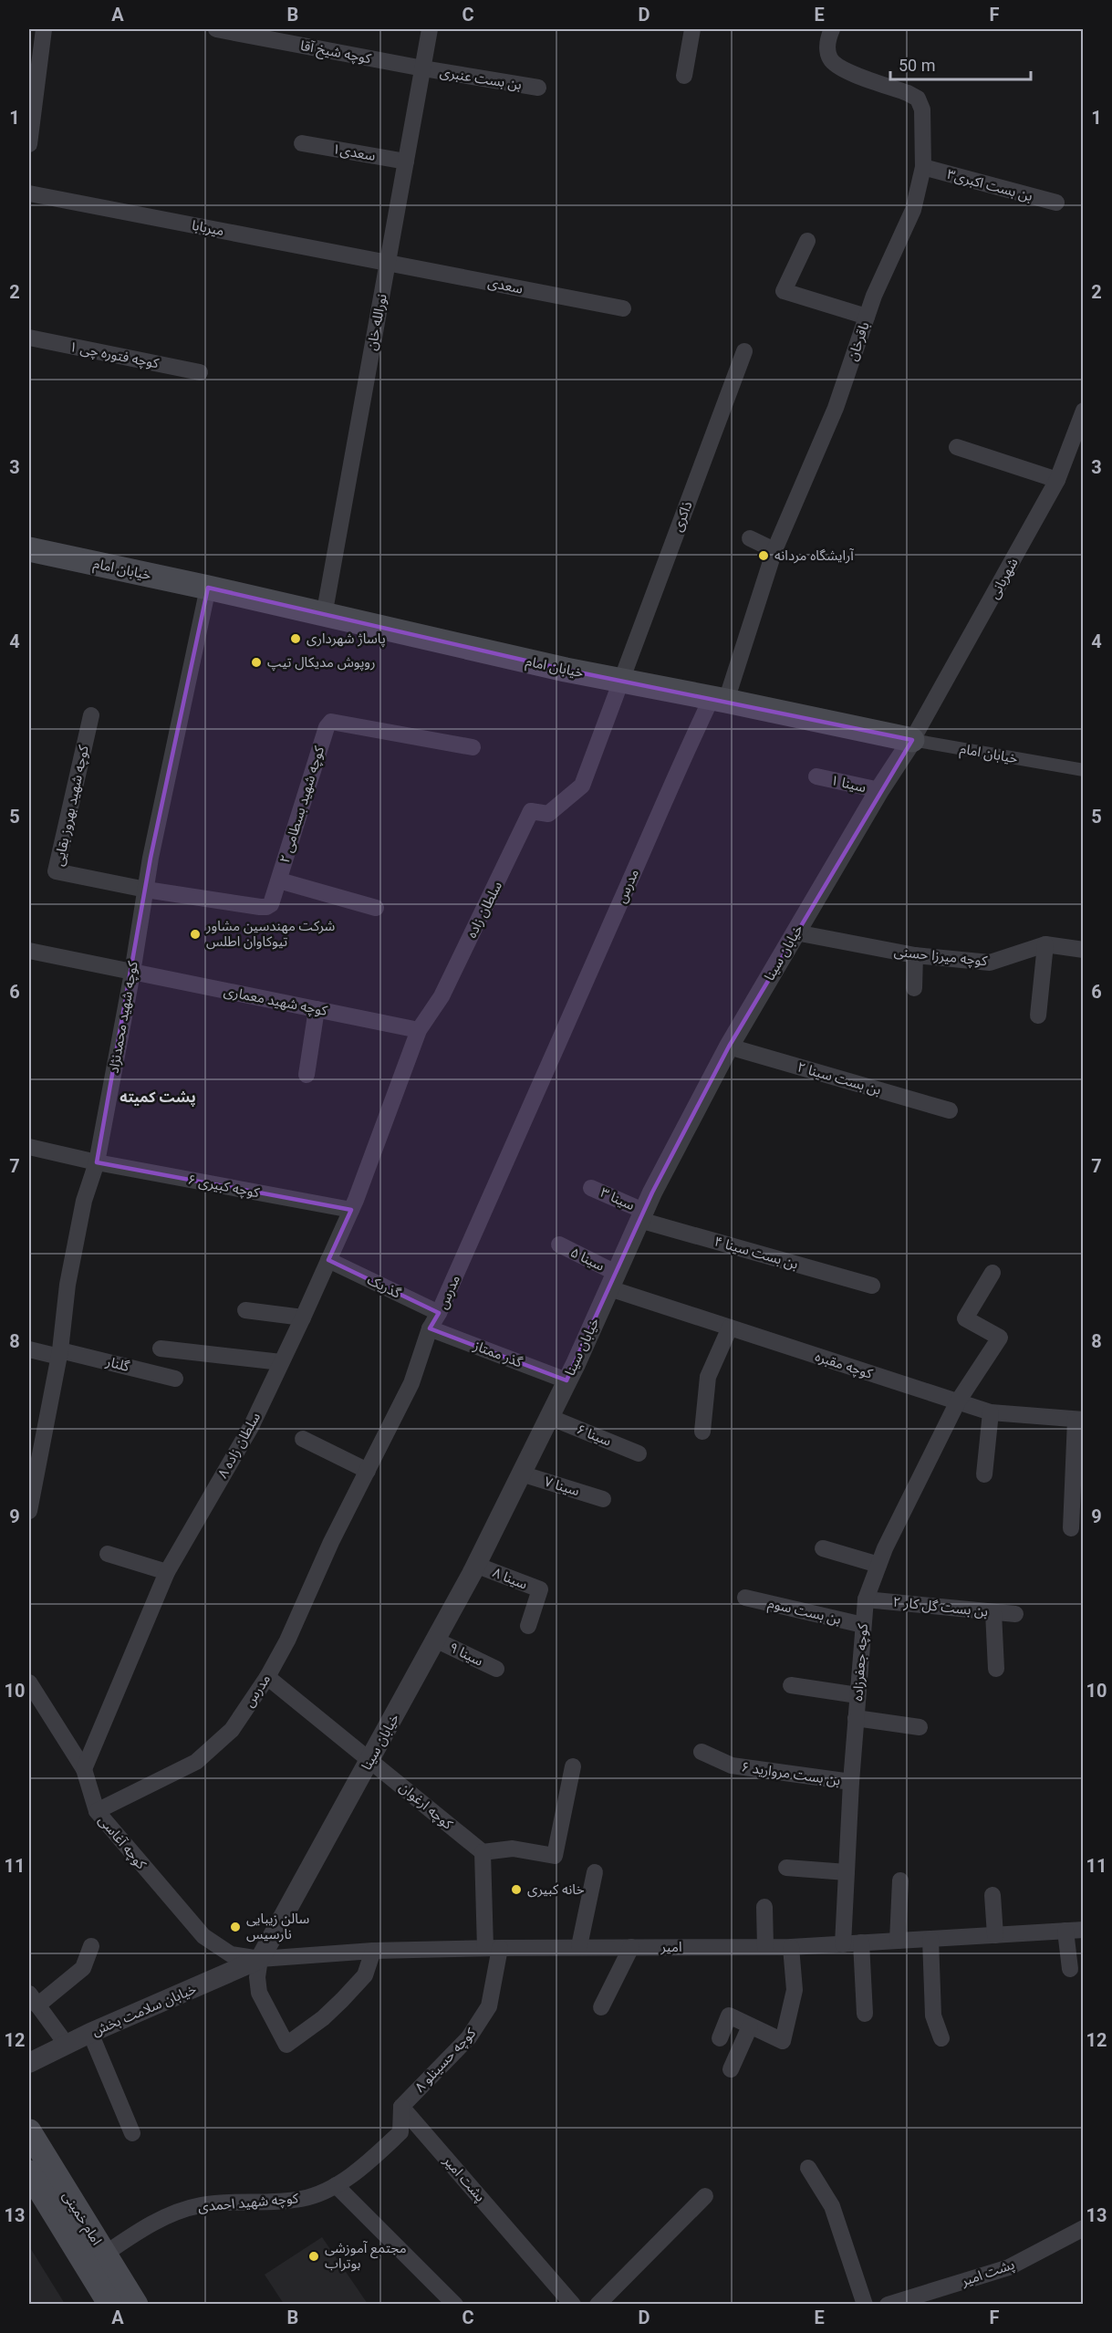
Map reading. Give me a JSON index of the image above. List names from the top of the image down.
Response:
{
  "streets": {
    "main road": ["خیابان امام", "امام خمینی"],
    "street": [
      "کوچه شیخ آقا",
      "بن بست عنبری",
      "سعدی۱",
      "بن بست اکبری۳",
      "میربابا",
      "سعدی",
      "نورالله خان",
      "باقرخان",
      "کوچه فتوره چی ۱",
      "ذاکری",
      "شهربانی",
      "سینا ۱",
      "کوچه شهید بسطامی ۲",
      "کوچه شهید بهروز بقایی",
      "مدرس",
      "سلطان زاده",
      "خیابان سینا",
      "کوچه میرزا حسنی",
      "کوچه شهید معماری",
      "کوچه شهید محمدنژاد",
      "بن بست سینا ۲",
      "کوچه کبیری ۶",
      "سینا ۳",
      "بن بست سینا ۴",
      "سینا ۵",
      "گذریک",
      "گذر ممتاز",
      "گلنار",
      "کوچه مقبره",
      "سینا ۶",
      "سلطان زاده ۸",
      "سینا ۷",
      "سینا ۸",
      "بن بست گل کار ۲",
      "بن بست سوم",
      "سینا ۹",
      "کوچه جعفرزاده",
      "بن بست مروارید ۶",
      "کوچه ارغوان",
      "کوچه آغاسی",
      "امیر",
      "خیابان سلامت بخش",
      "کوچه حسینلو ۸",
      "پشت امیر",
      "کوچه شهید احمدی"
    ]
  },
  "crossings": [
    ["کوچه شیخ آقا", "بن بست عنبری"],
    ["کوچه شیخ آقا", "نورالله خان"],
    ["بن بست عنبری", "نورالله خان"],
    ["سعدی۱", "نورالله خان"],
    ["بن بست اکبری۳", "باقرخان"],
    ["میربابا", "سعدی"],
    ["میربابا", "نورالله خان"],
    ["سعدی", "نورالله خان"],
    ["نورالله خان", "خیابان امام"],
    ["باقرخان", "خیابان امام"],
    ["باقرخان", "مدرس"],
    ["ذاکری", "خیابان امام"],
    ["ذاکری", "سلطان زاده"],
    ["خیابان امام", "شهربانی"],
    ["خیابان امام", "مدرس"],
    ["خیابان امام", "خیابان سینا"],
    ["خیابان امام", "کوچه شهید محمدنژاد"],
    ["شهربانی", "خیابان سینا"],
    ["سینا ۱", "خیابان سینا"],
    ["کوچه شهید بسطامی ۲", "کوچه شهید بهروز بقایی"],
    ["کوچه شهید بسطامی ۲", "کوچه شهید محمدنژاد"],
    ["کوچه شهید بهروز بقایی", "کوچه شهید محمدنژاد"],
    ["مدرس", "گذریک"],
    ["مدرس", "گذر ممتاز"],
    ["مدرس", "کوچه ارغوان"],
    ["مدرس", "کوچه آغاسی"],
    ["سلطان زاده", "کوچه شهید معماری"],
    ["سلطان زاده", "سلطان زاده ۸"],
    ["خیابان سینا", "کوچه میرزا حسنی"],
    ["خیابان سینا", "بن بست سینا ۲"],
    ["خیابان سینا", "سینا ۳"],
    ["خیابان سینا", "بن بست سینا ۴"],
    ["خیابان سینا", "سینا ۵"],
    ["خیابان سینا", "گذر ممتاز"],
    ["خیابان سینا", "کوچه مقبره"],
    ["خیابان سینا", "سینا ۶"],
    ["خیابان سینا", "سینا ۷"],
    ["خیابان سینا", "سینا ۸"],
    ["خیابان سینا", "سینا ۹"],
    ["خیابان سینا", "کوچه ارغوان"],
    ["خیابان سینا", "کوچه آغاسی"],
    ["خیابان سینا", "امیر"],
    ["خیابان سینا", "خیابان سلامت بخش"],
    ["کوچه شهید معماری", "کوچه شهید محمدنژاد"],
    ["کوچه شهید محمدنژاد", "کوچه کبیری ۶"],
    ["کوچه شهید محمدنژاد", "گلنار"],
    ["کوچه کبیری ۶", "سلطان زاده ۸"],
    ["سینا ۳", "بن بست سینا ۴"],
    ["سینا ۵", "کوچه مقبره"],
    ["گذریک", "سلطان زاده ۸"],
    ["کوچه مقبره", "کوچه جعفرزاده"],
    ["سلطان زاده ۸", "کوچه آغاسی"],
    ["بن بست گل کار ۲", "کوچه جعفرزاده"],
    ["بن بست سوم", "کوچه جعفرزاده"],
    ["کوچه جعفرزاده", "بن بست مروارید ۶"],
    ["کوچه جعفرزاده", "امیر"],
    ["کوچه ارغوان", "کوچه حسینلو ۸"],
    ["کوچه آغاسی", "امیر"],
    ["کوچه آغاسی", "خیابان سلامت بخش"],
    ["امیر", "خیابان سلامت بخش"],
    ["امیر", "کوچه حسینلو ۸"],
    ["کوچه حسینلو ۸", "پشت امیر"],
    ["کوچه حسینلو ۸", "کوچه شهید احمدی"],
    ["پشت امیر", "کوچه شهید احمدی"],
    ["کوچه شهید احمدی", "امام خمینی"]
  ],
  "districts": ["پشت کمیته"],
  "places": [
    "آرایشگاه مردانه",
    "پاساژ شهرداری",
    "روپوش مدیکال تیپ",
    "شرکت مهندسین مشاور تیوکاوان اطلس",
    "خانه کبیری",
    "سالن زیبایی نارسیس",
    "مجتمع آموزشی بوتراب"
  ],
  "scale_bar": "50 m",
  "grid": {
    "columns": [
      "A",
      "B",
      "C",
      "D",
      "E",
      "F"
    ],
    "rows": [
      "1",
      "2",
      "3",
      "4",
      "5",
      "6",
      "7",
      "8",
      "9",
      "10",
      "11",
      "12",
      "13"
    ]
  }
}
